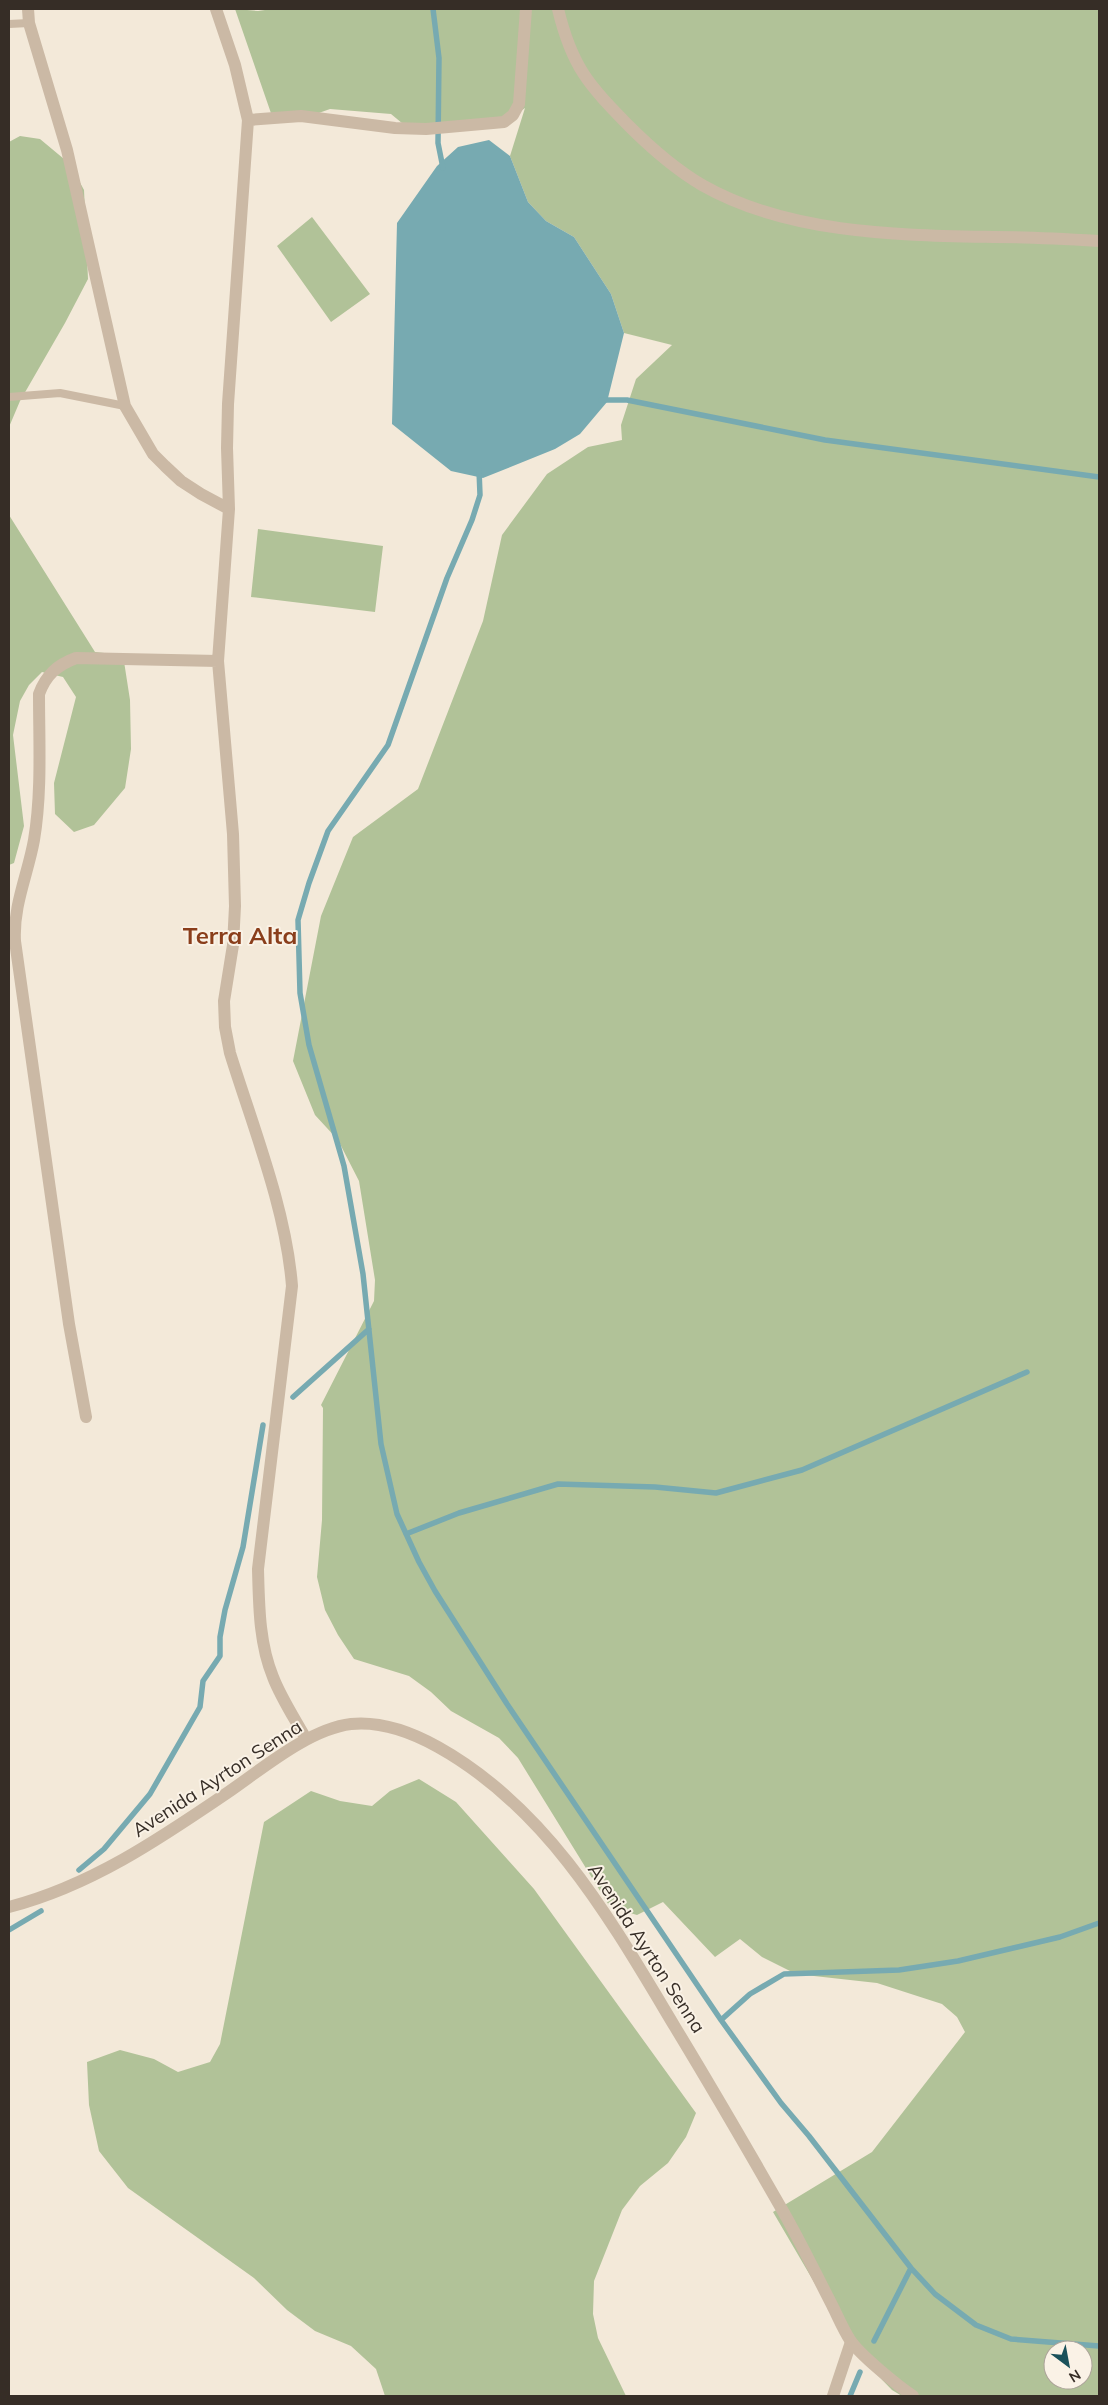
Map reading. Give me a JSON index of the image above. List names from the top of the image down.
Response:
{
  "streets": {
    "street": ["Avenida Ayrton Senna"]
  },
  "districts": ["Terra Alta"],
  "north": "bottom right"
}
